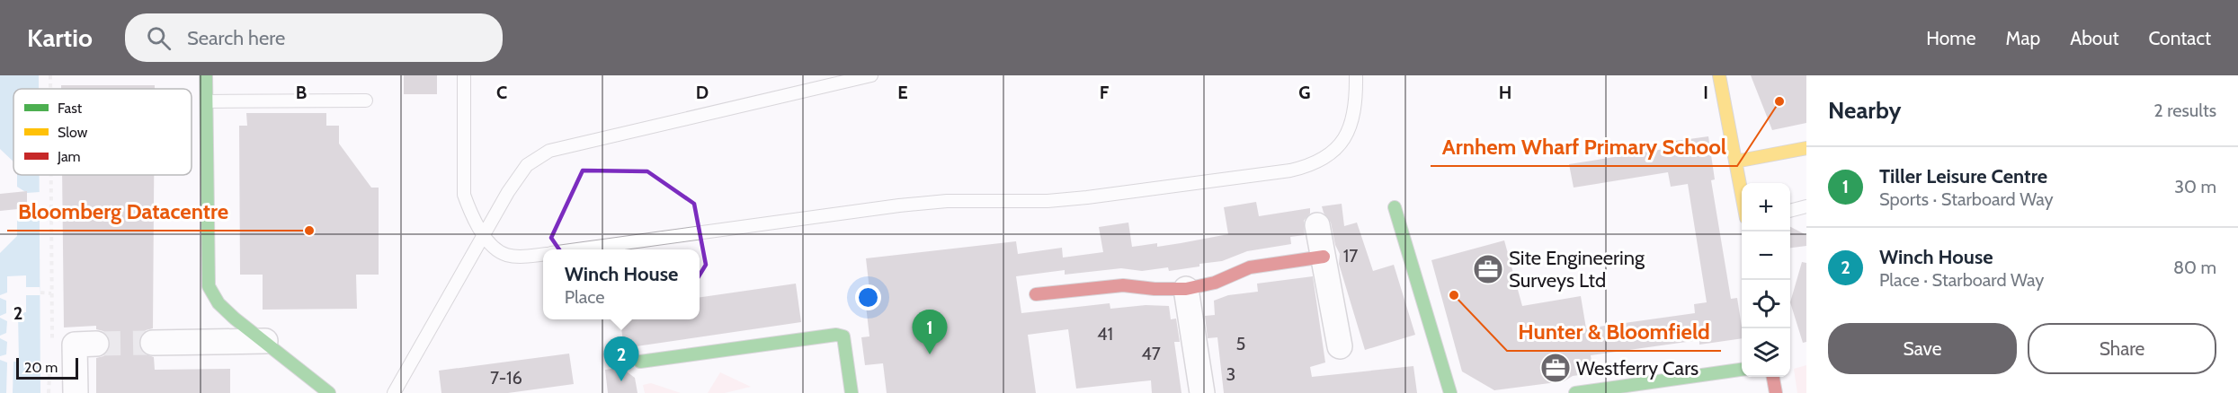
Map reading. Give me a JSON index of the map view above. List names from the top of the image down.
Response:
{
  "places": {
    "other": ["Arnhem Wharf Primary School", "Bloomberg Datacentre", "Hunter & Bloomfield"],
    "office": ["Site Engineering Surveys Ltd", "Westferry Cars"]
  },
  "house_numbers": [
    "17",
    "41",
    "5",
    "47",
    "3",
    "7-16"
  ],
  "legend": ["Fast", "Slow", "Jam"],
  "scale_bar": "20 m",
  "page": {
    "header": "Kartio",
    "search": "Search here",
    "nav": [
      "Home",
      "Map",
      "About",
      "Contact"
    ],
    "heading": ["Nearby", "2 results"],
    "list": [
      {
        "mark": "1",
        "name": "Tiller Leisure Centre",
        "note": "Sports · Starboard Way",
        "value": "30 m"
      },
      {
        "mark": "2",
        "name": "Winch House",
        "note": "Place · Starboard Way",
        "value": "80 m"
      }
    ],
    "map_buttons": ["+", "−"],
    "popup": ["Winch House", "Place"],
    "buttons": ["Save", "Share"],
    "pins": ["1", "2"],
    "scale": "20 m"
  },
  "grid": {
    "columns": [
      "B",
      "C",
      "D",
      "E",
      "F",
      "G",
      "H",
      "I"
    ],
    "rows": ["2"]
  }
}
